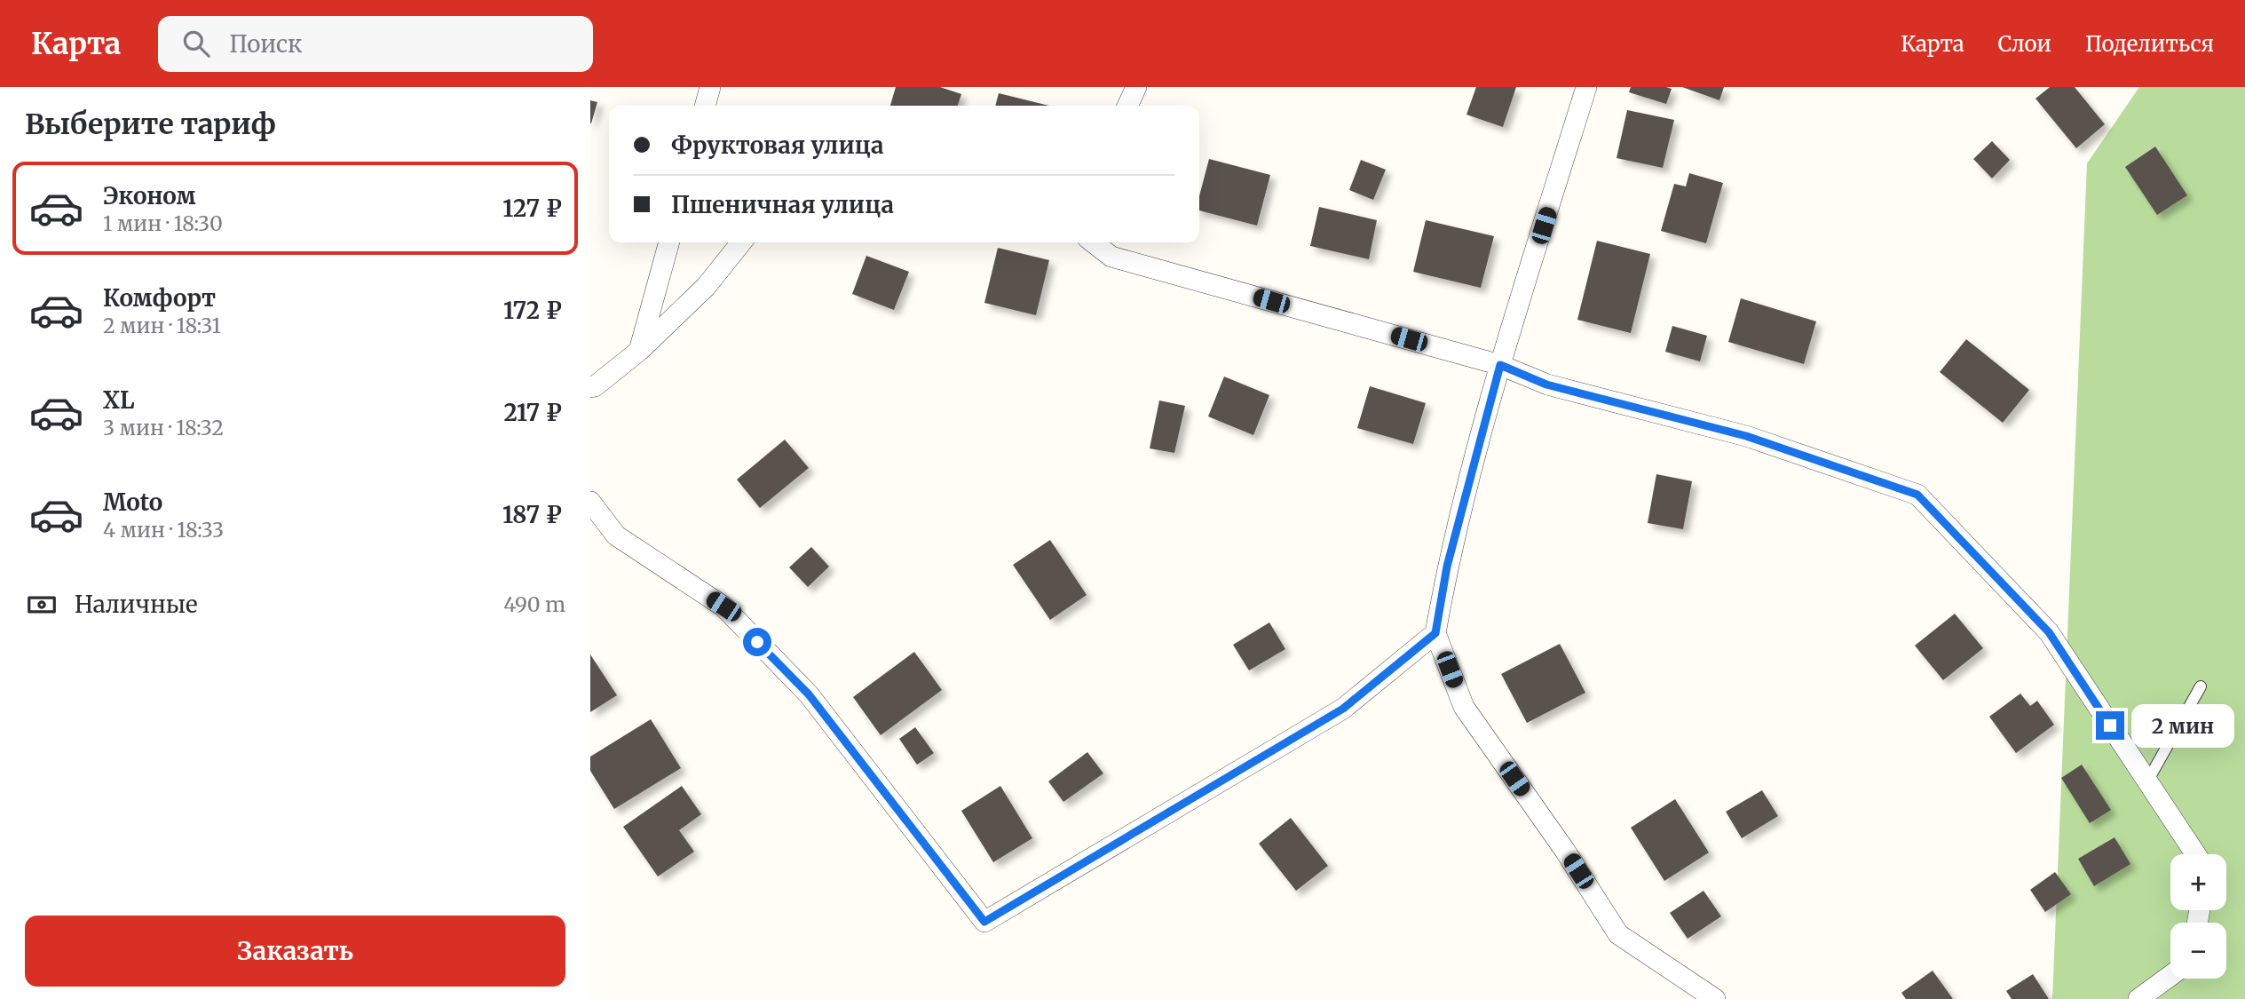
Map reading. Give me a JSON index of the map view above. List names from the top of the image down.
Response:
{
  "page": {
    "header": "Карта",
    "search": "Поиск",
    "nav": ["Карта", "Слои", "Поделиться"],
    "heading": "Выберите тариф",
    "banner": ["Фруктовая улица", "Пшеничная улица"],
    "list": [
      {
        "name": "Эконом",
        "note": "1 мин · 18:30",
        "value": "127 ₽"
      },
      {
        "name": "Комфорт",
        "note": "2 мин · 18:31",
        "value": "172 ₽"
      },
      {
        "name": "XL",
        "note": "3 мин · 18:32",
        "value": "217 ₽"
      },
      {
        "name": "Moto",
        "note": "4 мин · 18:33",
        "value": "187 ₽"
      }
    ],
    "pay": ["Наличные", "490 m"],
    "bubble": "2 мин",
    "map_buttons": ["+", "−"],
    "buttons": "Заказать"
  }
}
